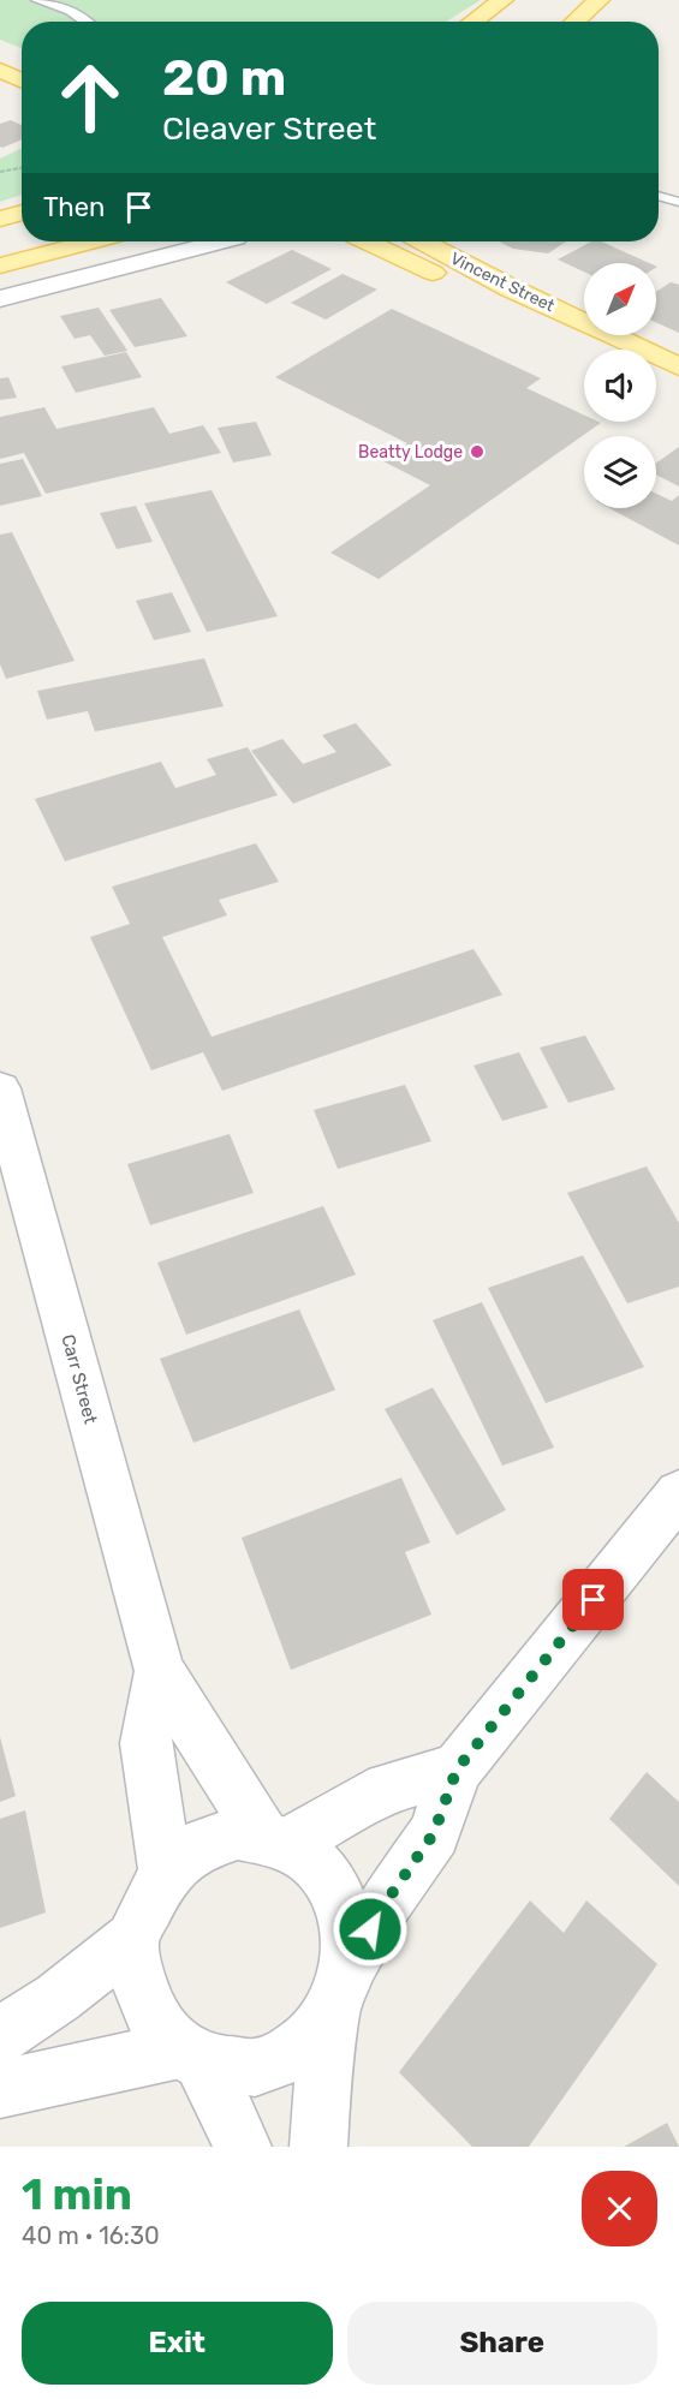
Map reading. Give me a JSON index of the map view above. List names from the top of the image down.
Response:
{
  "streets": {
    "main road": ["Vincent Street"],
    "street": ["Carr Street"]
  },
  "places": ["Beatty Lodge"],
  "north": "top right",
  "page": {
    "turn": ["20 m", "Cleaver Street"],
    "then": "Then",
    "heading": ["1 min", "40 m · 16:30"],
    "buttons": ["Exit", "Share"]
  }
}
